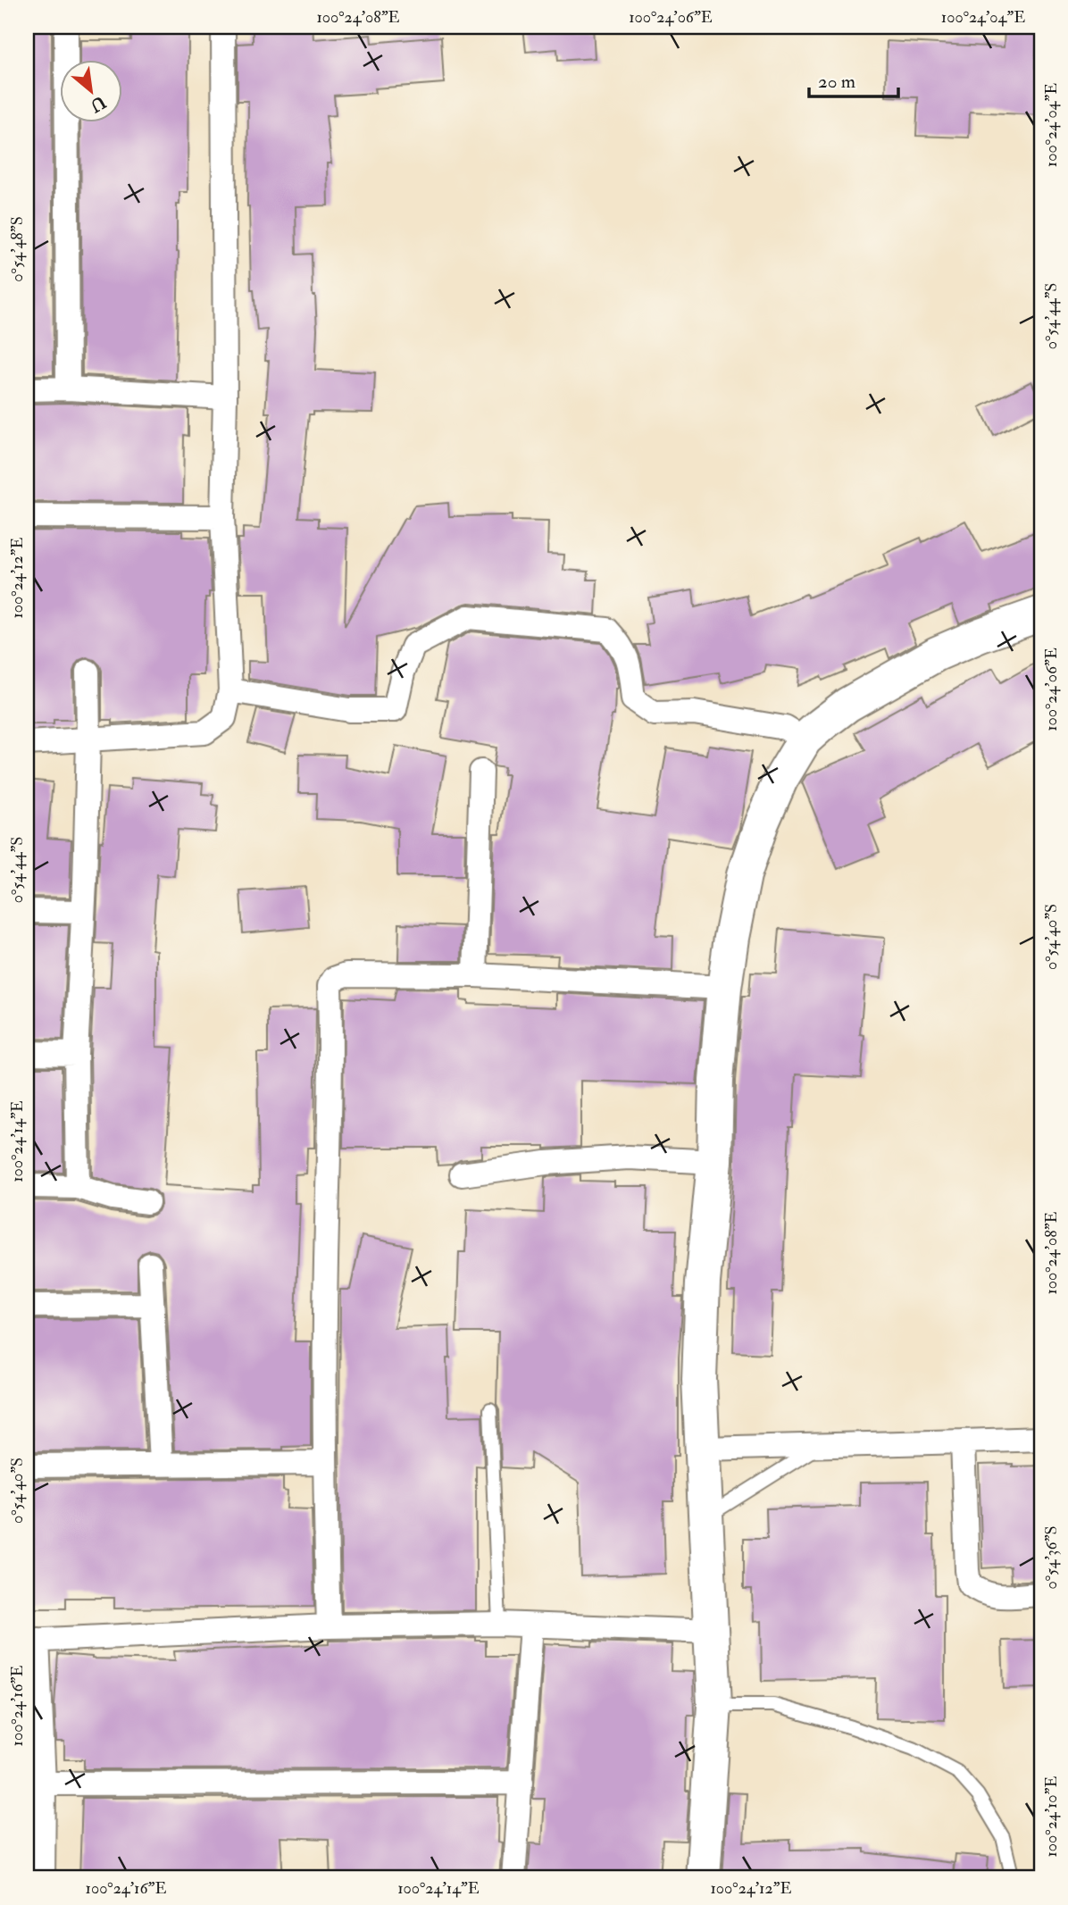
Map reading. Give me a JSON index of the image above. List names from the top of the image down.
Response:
{
  "scale_bar": "20 m",
  "north": "bottom right",
  "coordinates": [
    "100°24'08\"E",
    "100°24'06\"E",
    "100°24'04\"E",
    "0°54'48\"S",
    "0°54'44\"S",
    "100°24'12\"E",
    "0°54'40\"S",
    "100°24'14\"E",
    "0°54'36\"S",
    "100°24'16\"E",
    "100°24'10\"E"
  ]
}
